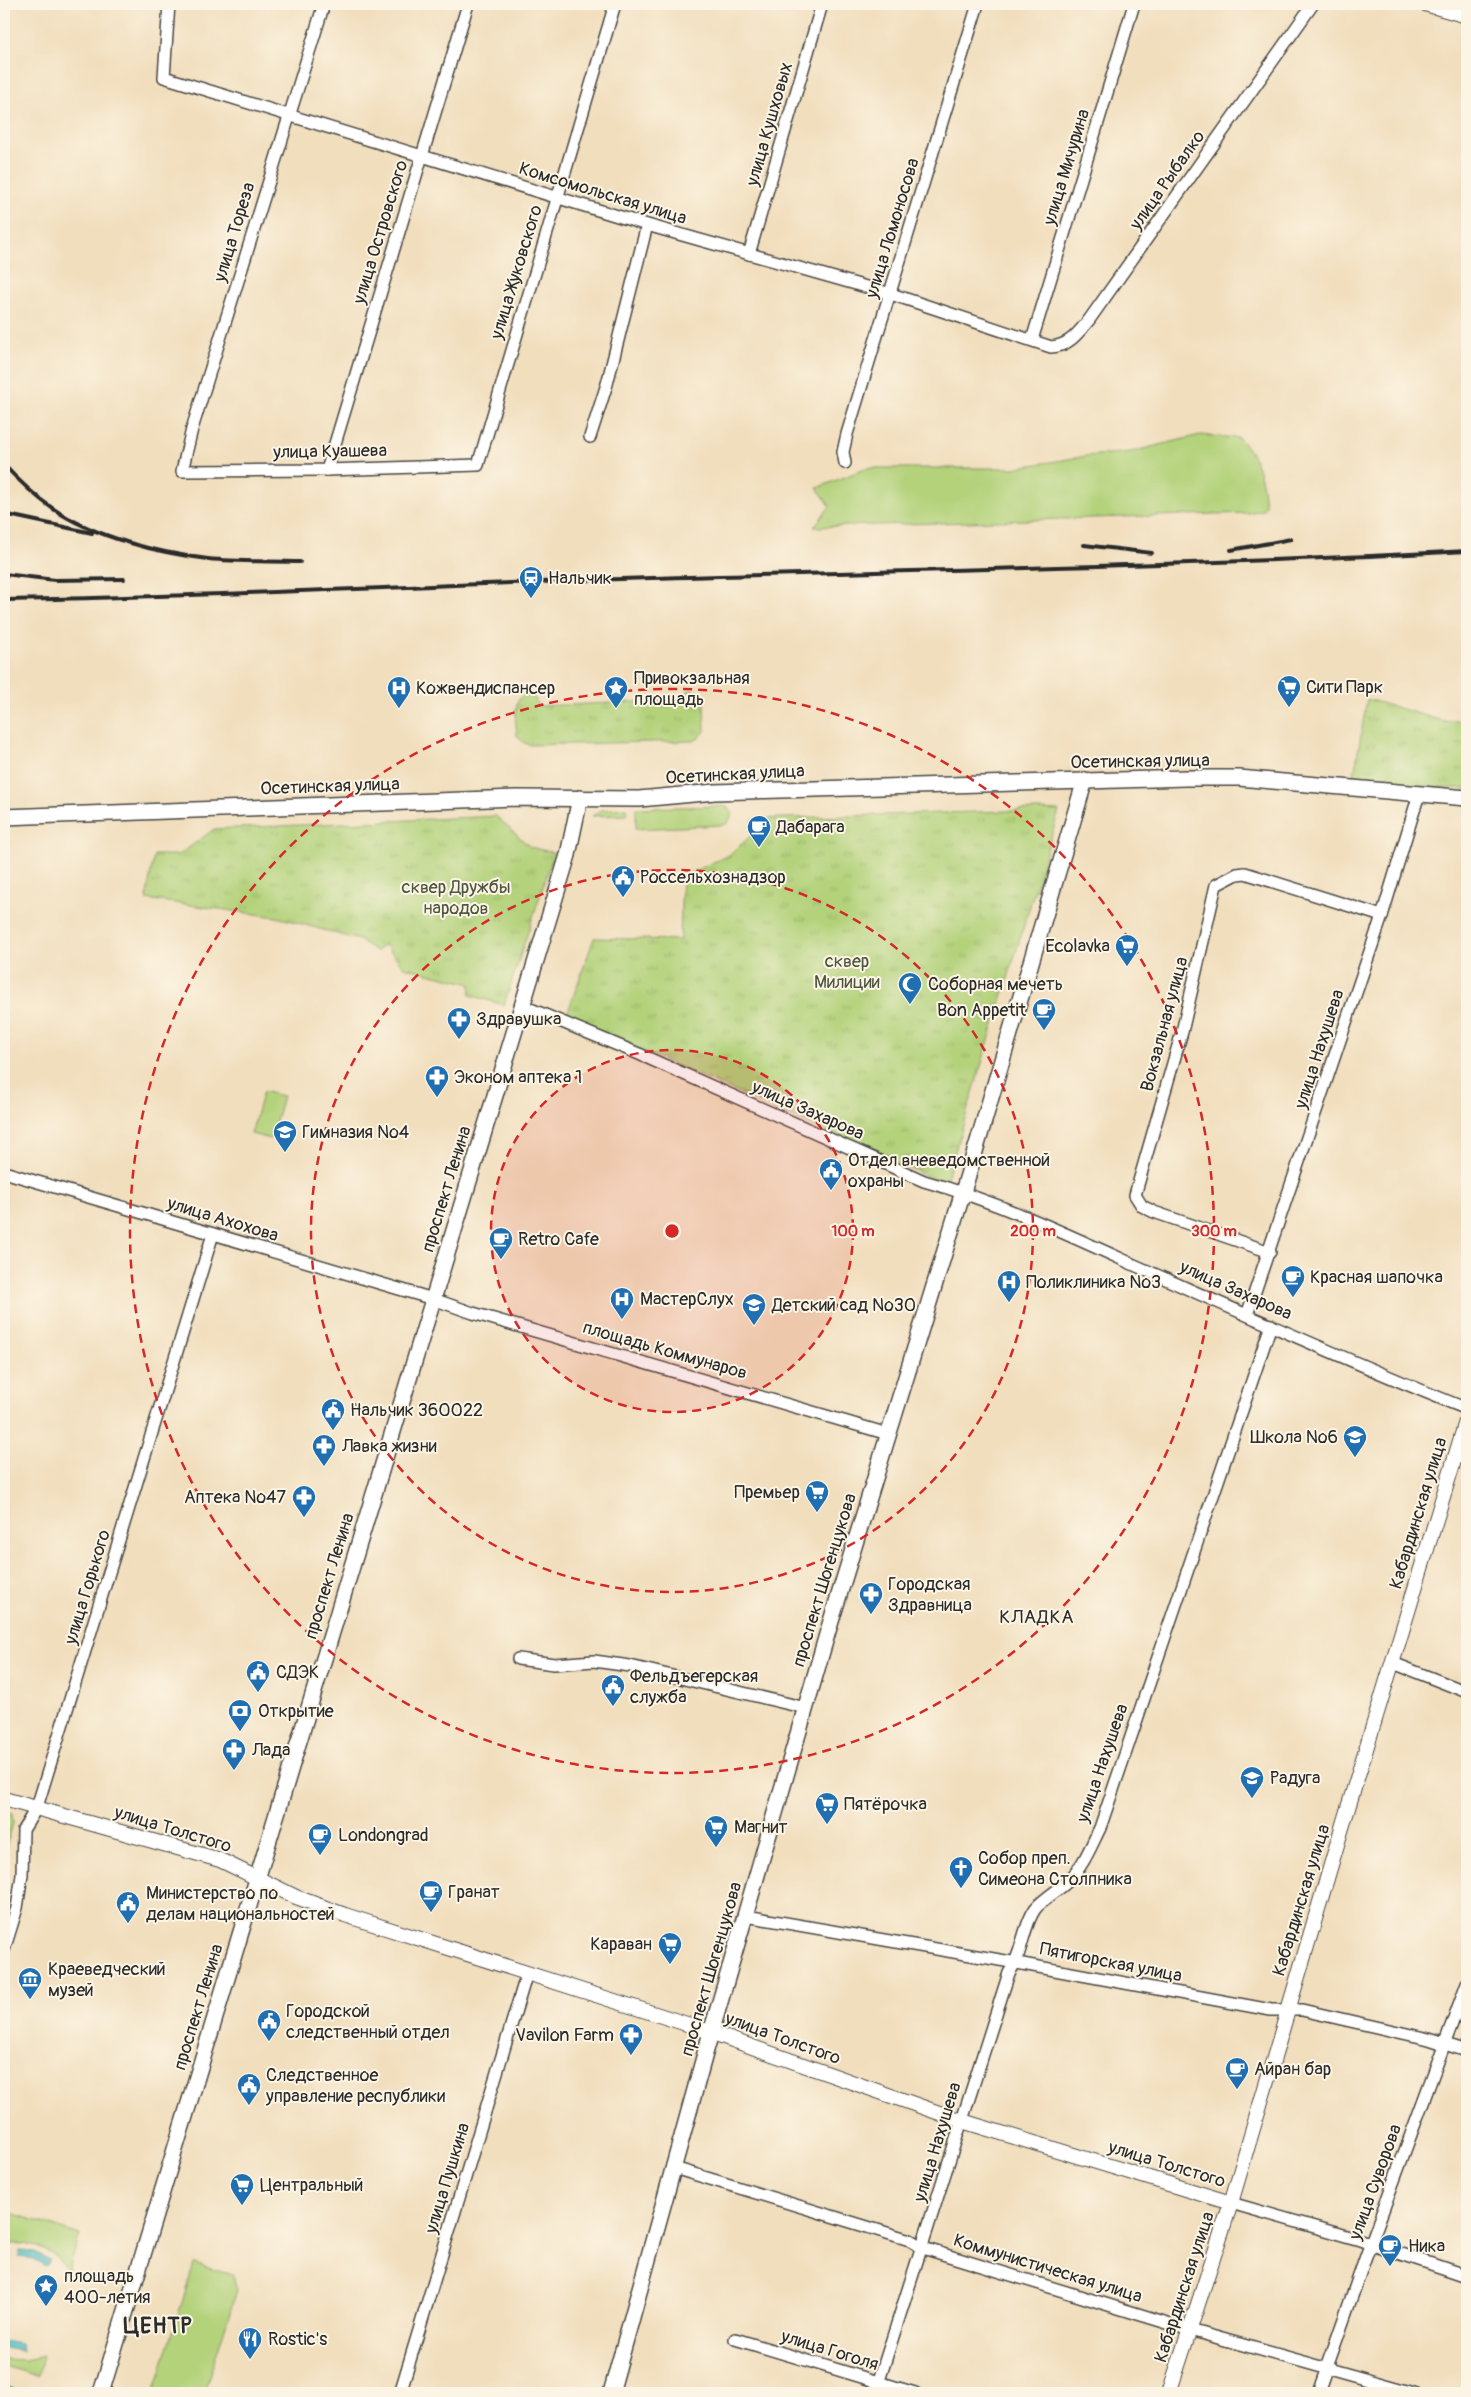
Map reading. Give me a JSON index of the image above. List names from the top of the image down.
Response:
{
  "streets": {
    "main road": ["Осетинская улица", "проспект Ленина", "проспект Шогенцукова"],
    "street": [
      "улица Кушховых",
      "улица Мичурина",
      "улица Рыбалко",
      "Комсомольская улица",
      "улица Ломоносова",
      "улица Тореза",
      "улица Островского",
      "улица Жуковского",
      "улица Куашева",
      "Вокзальная улица",
      "улица Нахушева",
      "улица Захарова",
      "улица Ахохова",
      "площадь Коммунаров",
      "Кабардинская улица",
      "улица Горького",
      "улица Толстого",
      "Пятигорская улица",
      "улица Пушкина",
      "улица Суворова",
      "Коммунистическая улица",
      "улица Гоголя"
    ]
  },
  "crossings": [
    ["улица Кушховых", "Комсомольская улица"],
    ["улица Мичурина", "улица Рыбалко"],
    ["улица Мичурина", "Комсомольская улица"],
    ["улица Рыбалко", "Комсомольская улица"],
    ["Комсомольская улица", "улица Ломоносова"],
    ["Комсомольская улица", "улица Тореза"],
    ["Комсомольская улица", "улица Островского"],
    ["Комсомольская улица", "улица Жуковского"],
    ["улица Тореза", "улица Куашева"],
    ["улица Островского", "улица Куашева"],
    ["улица Жуковского", "улица Куашева"],
    ["Осетинская улица", "улица Нахушева"],
    ["Осетинская улица", "проспект Ленина"],
    ["Осетинская улица", "проспект Шогенцукова"],
    ["Вокзальная улица", "улица Нахушева"],
    ["улица Нахушева", "улица Захарова"],
    ["улица Нахушева", "улица Толстого"],
    ["улица Нахушева", "Пятигорская улица"],
    ["улица Нахушева", "Коммунистическая улица"],
    ["улица Нахушева", "улица Гоголя"],
    ["улица Захарова", "проспект Ленина"],
    ["улица Захарова", "проспект Шогенцукова"],
    ["проспект Ленина", "улица Ахохова"],
    ["проспект Ленина", "площадь Коммунаров"],
    ["проспект Ленина", "улица Толстого"],
    ["улица Ахохова", "площадь Коммунаров"],
    ["улица Ахохова", "улица Горького"],
    ["площадь Коммунаров", "проспект Шогенцукова"],
    ["Кабардинская улица", "улица Толстого"],
    ["Кабардинская улица", "Пятигорская улица"],
    ["Кабардинская улица", "Коммунистическая улица"],
    ["проспект Шогенцукова", "улица Толстого"],
    ["проспект Шогенцукова", "Пятигорская улица"],
    ["проспект Шогенцукова", "Коммунистическая улица"],
    ["улица Горького", "улица Толстого"],
    ["улица Толстого", "улица Пушкина"],
    ["улица Толстого", "улица Суворова"],
    ["Пятигорская улица", "улица Суворова"],
    ["улица Суворова", "Коммунистическая улица"]
  ],
  "districts": ["КЛАДКА", "ЦЕНТР"],
  "parks": ["сквер Дружбы народов", "сквер Милиции"],
  "places": {
    "station": ["Нальчик"],
    "supermarket": [
      "Сити Парк",
      "Ecolavka",
      "Премьер",
      "Пятёрочка",
      "Магнит",
      "Караван",
      "Центральный"
    ],
    "hospital": ["Кожвендиспансер", "Поликлиника №3", "МастерСлух"],
    "place": ["Привокзальная площадь", "площадь 400-летия"],
    "cafe": [
      "Дабарага",
      "Bon Appetit",
      "Retro Cafe",
      "Красная шапочка",
      "Londongrad",
      "Гранат",
      "Айран бар",
      "Ника"
    ],
    "public building": [
      "Россельхознадзор",
      "Отдел вневедомственной охраны",
      "Нальчик 360022",
      "СДЭК",
      "Фельдъегерская служба",
      "Министерство по делам национальностей",
      "Городской следственный отдел",
      "Следственное управление республики"
    ],
    "mosque": ["Соборная мечеть"],
    "pharmacy": [
      "Здравушка",
      "Эконом аптека 1",
      "Лавка жизни",
      "Аптека №47",
      "Городская Здравница",
      "Лада",
      "Vavilon Farm"
    ],
    "school or university": [
      "Гимназия №4",
      "Детский сад №30",
      "Школа №6",
      "Радуга"
    ],
    "bank": ["Открытие"],
    "church": ["Собор преп. Симеона Столпника"],
    "museum": ["Краеведческий музей"],
    "restaurant": ["Rostic's"]
  },
  "rings": ["100 m", "200 m", "300 m"]
}
